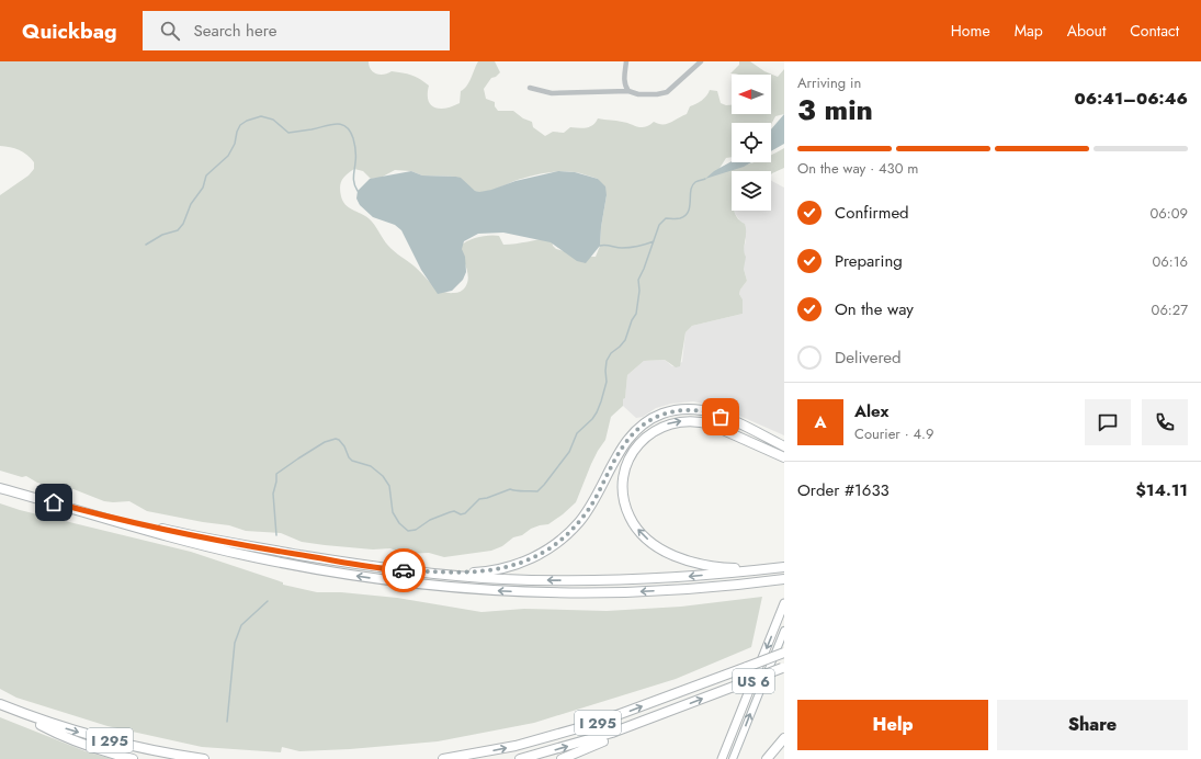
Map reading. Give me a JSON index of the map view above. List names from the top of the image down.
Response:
{
  "streets": {
    "highway": ["US 6", "I 295"]
  },
  "north": "left",
  "page": {
    "header": "Quickbag",
    "search": "Search here",
    "nav": [
      "Home",
      "Map",
      "About",
      "Contact"
    ],
    "heading": ["3 min", "Arriving in", "06:41–06:46"],
    "panel": [
      "Alex",
      "Courier · 4.9",
      "Order #1633",
      "$14.11"
    ],
    "bar": "On the way · 430 m",
    "list": [
      ["Confirmed", "06:09"],
      ["Preparing", "06:16"],
      ["On the way", "06:27"],
      "Delivered"
    ],
    "round": "A",
    "buttons": ["Help", "Share"]
  }
}
